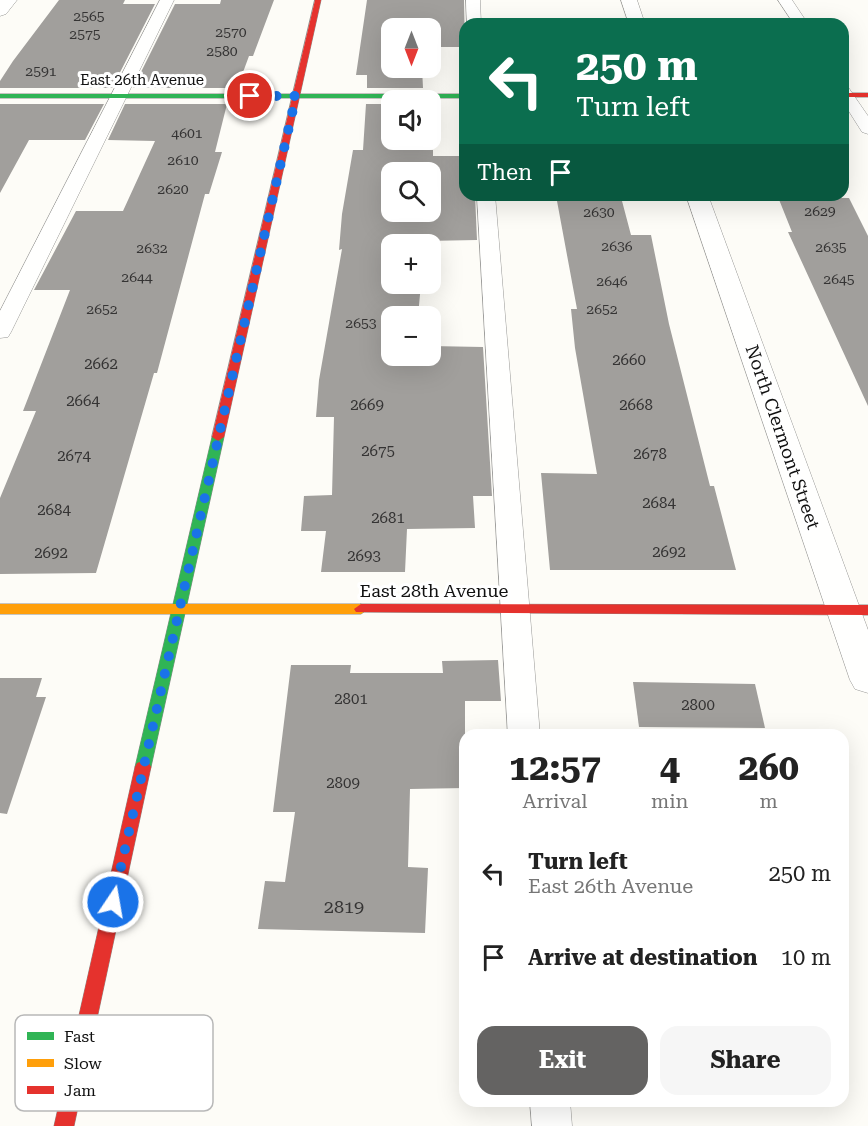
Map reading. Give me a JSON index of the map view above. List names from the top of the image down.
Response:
{
  "streets": {
    "street": ["East 26th Avenue", "North Clermont Street", "East 28th Avenue"]
  },
  "crossings": [
    ["North Clermont Street", "East 28th Avenue"]
  ],
  "house_numbers": [
    "2565",
    "2570",
    "2575",
    "2580",
    "2591",
    "4601",
    "2610",
    "2620",
    "2629",
    "2630",
    "2636",
    "2635",
    "2632",
    "2644",
    "2645",
    "2646",
    "2652",
    "2652",
    "2653",
    "2660",
    "2662",
    "2664",
    "2669",
    "2668",
    "2675",
    "2678",
    "2674",
    "2684",
    "2684",
    "2681",
    "2692",
    "2692",
    "2693",
    "2801",
    "2800",
    "2809",
    "2819"
  ],
  "legend": ["Fast", "Slow", "Jam"],
  "north": "bottom",
  "page": {
    "map_buttons": ["+", "−"],
    "turn": ["250 m", "Turn left"],
    "then": "Then",
    "eta": [
      "12:57",
      "Arrival",
      "4",
      "min",
      "260",
      "m"
    ],
    "list": [
      {
        "name": "Turn left",
        "note": "East 26th Avenue",
        "value": "250 m"
      },
      {
        "name": "Arrive at destination",
        "value": "10 m"
      }
    ],
    "buttons": ["Exit", "Share"]
  }
}
